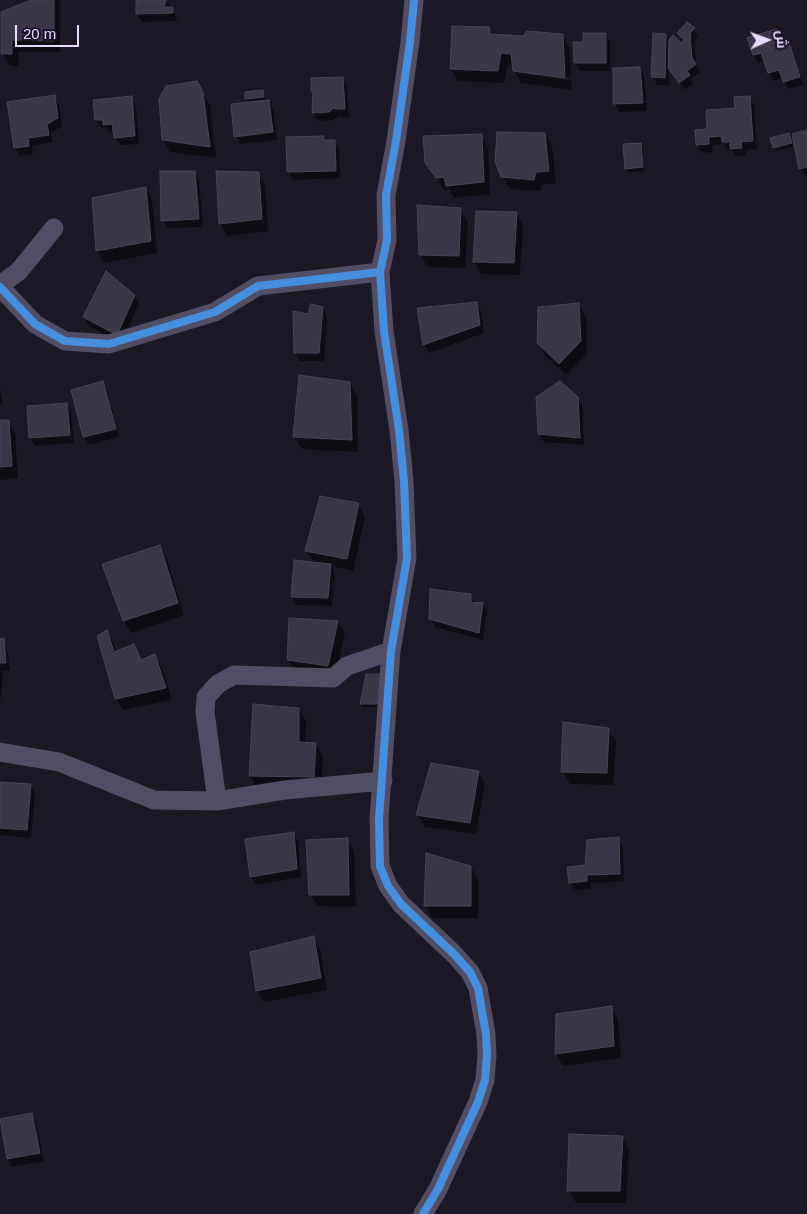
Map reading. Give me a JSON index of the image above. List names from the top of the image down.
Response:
{
  "scale_bar": "20 m",
  "north": "right"
}
